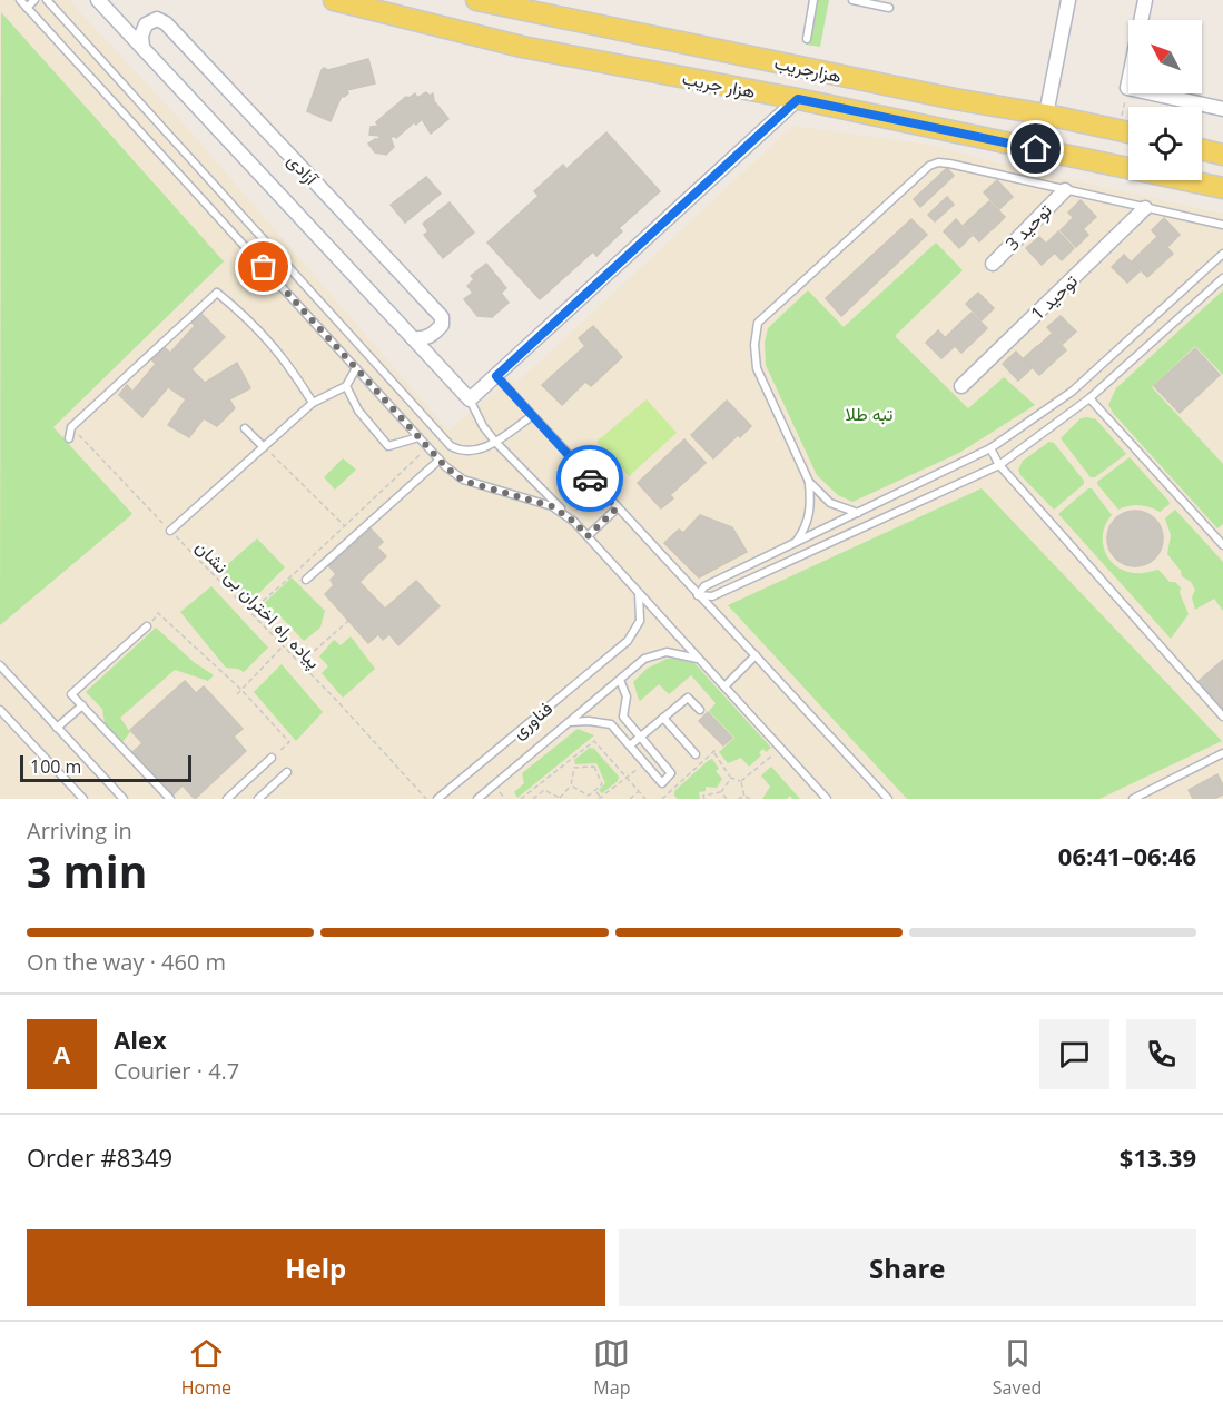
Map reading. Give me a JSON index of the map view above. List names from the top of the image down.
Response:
{
  "streets": {
    "main road": ["هزارجریب", "هزار جریب"],
    "street": ["آزادی", "توحید 3", "توحید 1"],
    "lane": ["فناوری"],
    "path": ["پیاده راه اختران بی نشان"]
  },
  "parks": ["تبه طلا"],
  "scale_bar": "100 m",
  "north": "top left",
  "page": {
    "scale": "100 m",
    "heading": ["3 min", "Arriving in", "06:41–06:46"],
    "panel": [
      "Alex",
      "Courier · 4.7",
      "Order #8349",
      "$13.39"
    ],
    "bar": "On the way · 460 m",
    "round": "A",
    "buttons": ["Help", "Share"],
    "tabs": ["Home", "Map", "Saved"]
  }
}
